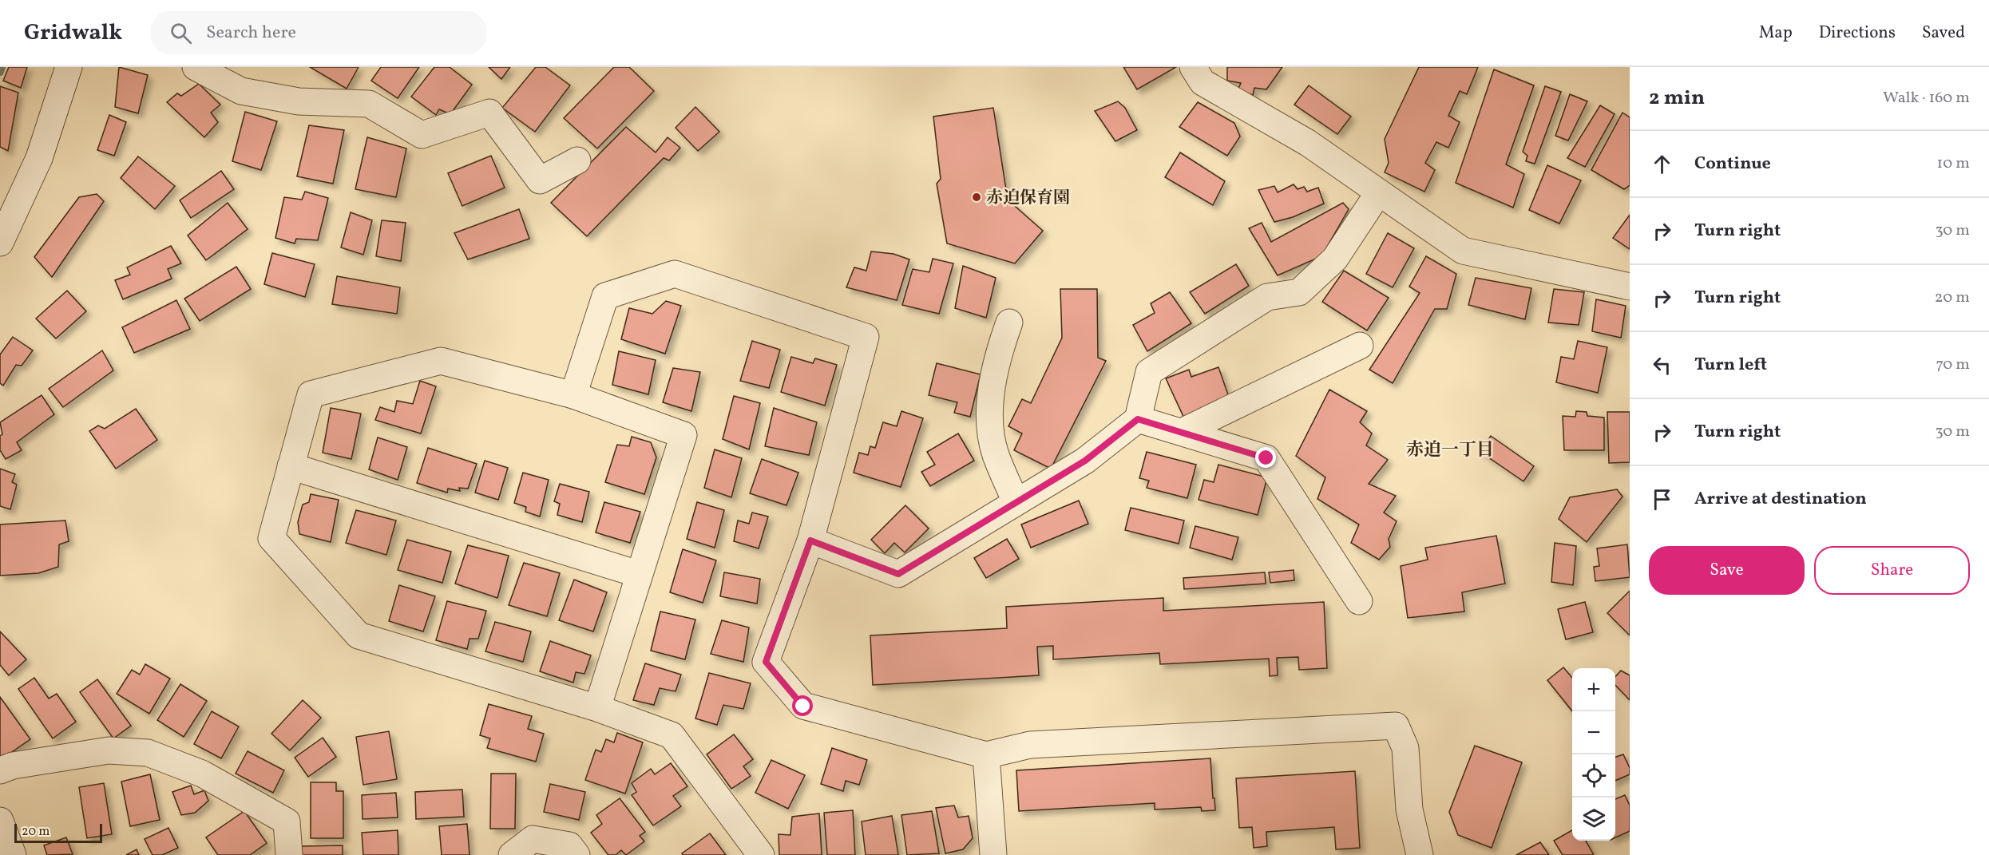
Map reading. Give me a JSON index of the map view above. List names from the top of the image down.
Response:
{
  "districts": ["赤迫一丁目"],
  "places": ["赤迫保育園"],
  "scale_bar": "20 m",
  "page": {
    "header": "Gridwalk",
    "search": "Search here",
    "nav": ["Map", "Directions", "Saved"],
    "heading": ["2 min", "Walk · 160 m"],
    "list": [
      ["Continue", "10 m"],
      ["Turn right", "30 m"],
      ["Turn right", "20 m"],
      ["Turn left", "70 m"],
      ["Turn right", "30 m"],
      "Arrive at destination"
    ],
    "buttons": ["Save", "Share"],
    "map_buttons": ["+", "−"],
    "scale": "20 m"
  }
}
